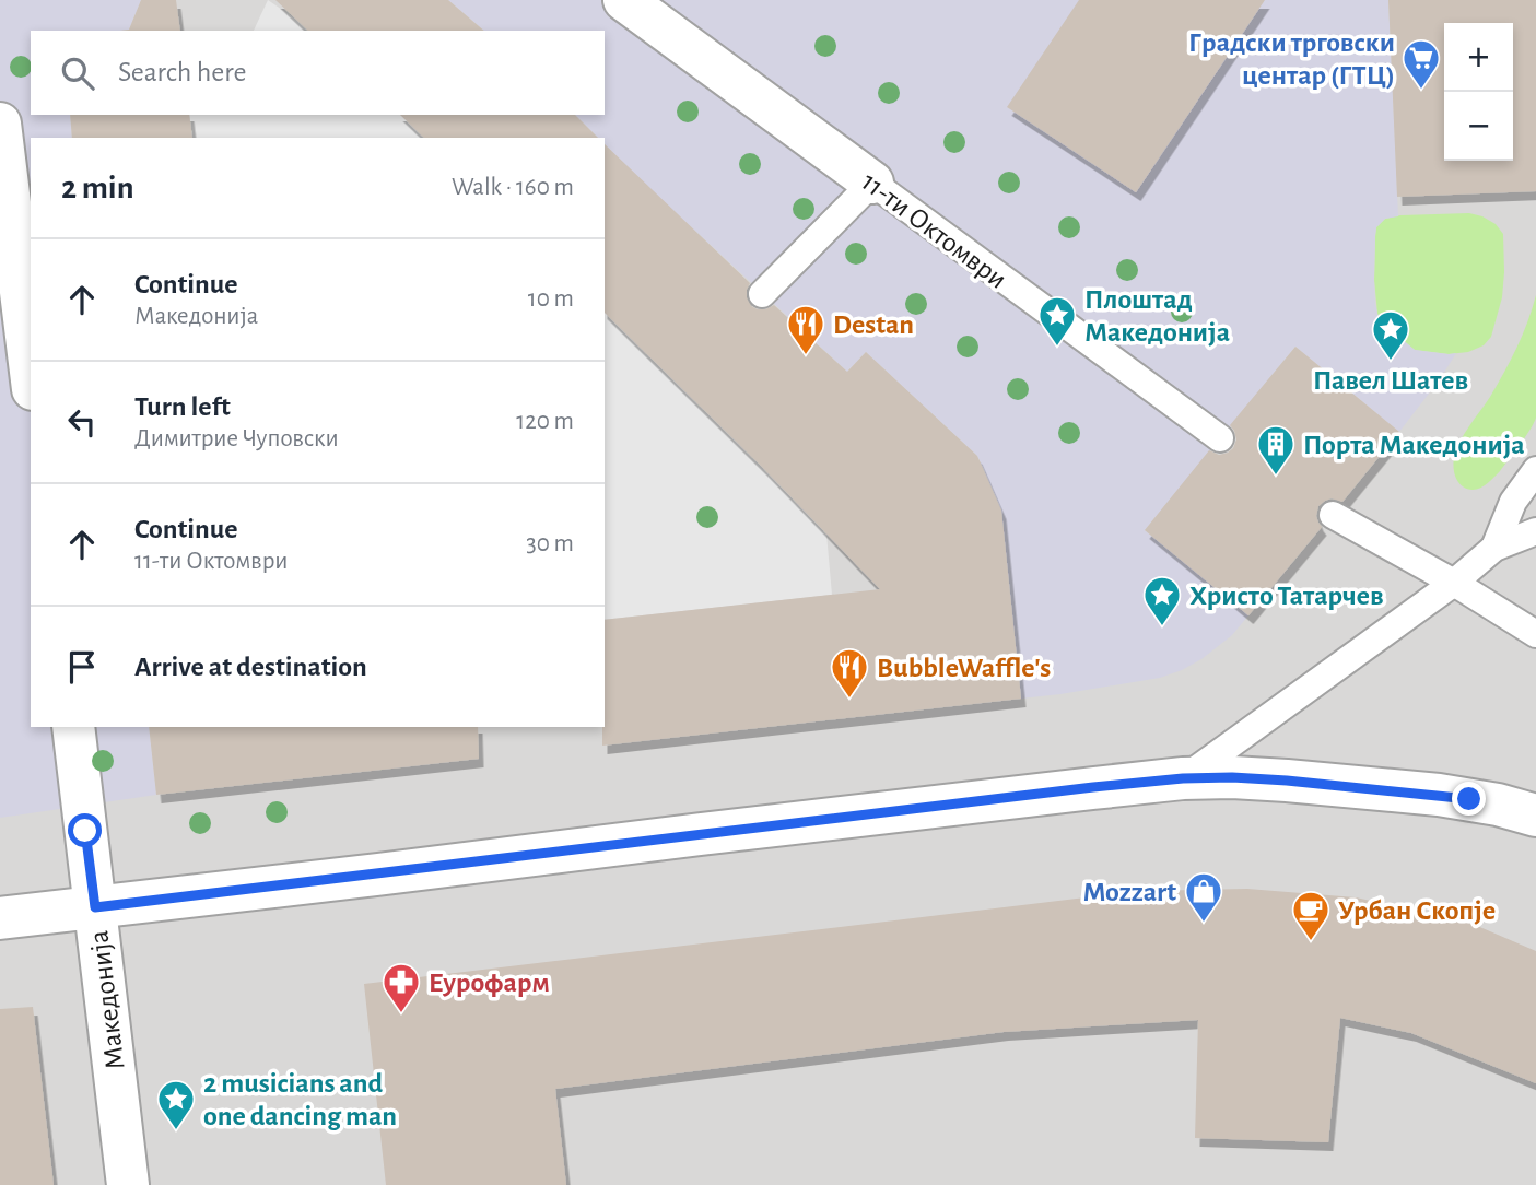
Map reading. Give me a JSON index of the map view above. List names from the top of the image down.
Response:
{
  "streets": {
    "street": ["11-ти Октомври", "Македонија"]
  },
  "places": {
    "supermarket": ["Градски трговски центар (ГТЦ)"],
    "place": [
      "Плоштад Македонија",
      "Павел Шатев",
      "Христо Татарчев",
      "2 musicians and one dancing man"
    ],
    "restaurant": ["Destan", "BubbleWaffle's"],
    "building": ["Порта Македонија"],
    "shop": ["Mozzart"],
    "cafe": ["Урбан Скопје"],
    "pharmacy": ["Eуpoфapм"]
  },
  "page": {
    "map_buttons": ["+", "−"],
    "search": "Search here",
    "heading": ["2 min", "Walk · 160 m"],
    "list": [
      ["Continue", "Македонија", "10 m"],
      ["Turn left", "Димитрие Чуповски", "120 m"],
      ["Continue", "11-ти Октомври", "30 m"],
      "Arrive at destination"
    ]
  }
}
